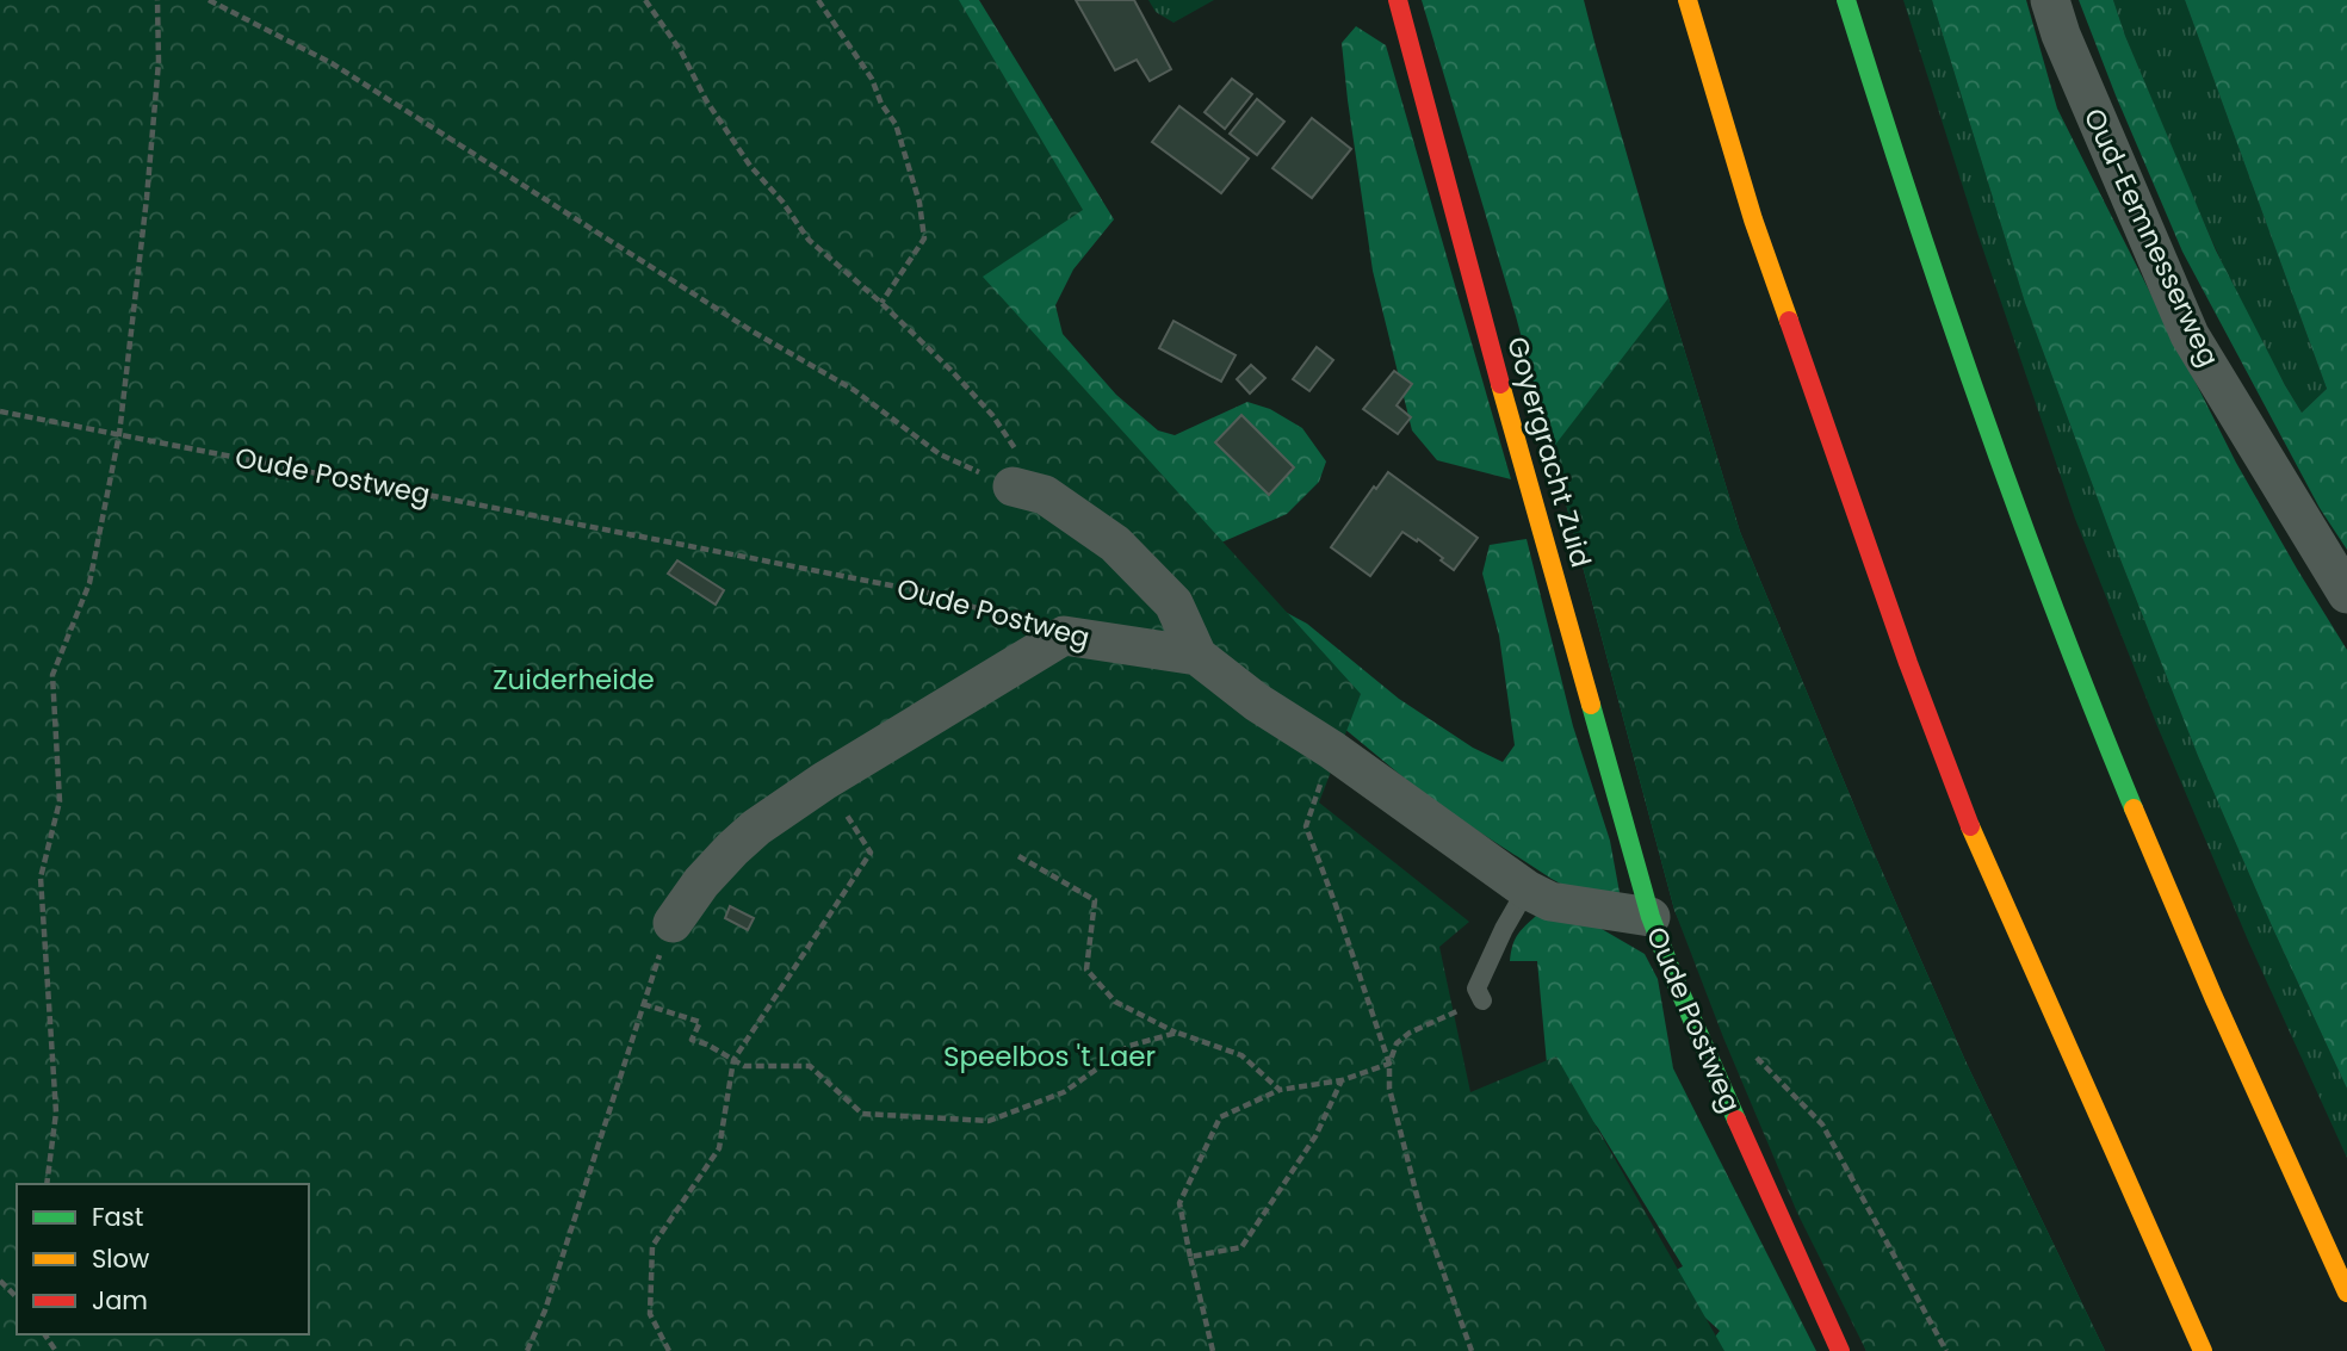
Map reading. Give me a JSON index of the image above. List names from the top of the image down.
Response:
{
  "streets": {
    "main road": ["Goyergracht Zuid", "Oude Postweg"],
    "street": ["Oud-Eemnesserweg"]
  },
  "crossings": [
    ["Goyergracht Zuid", "Oude Postweg"]
  ],
  "parks": ["Zuiderheide", "Speelbos 't Laer"],
  "legend": ["Fast", "Slow", "Jam"]
}
